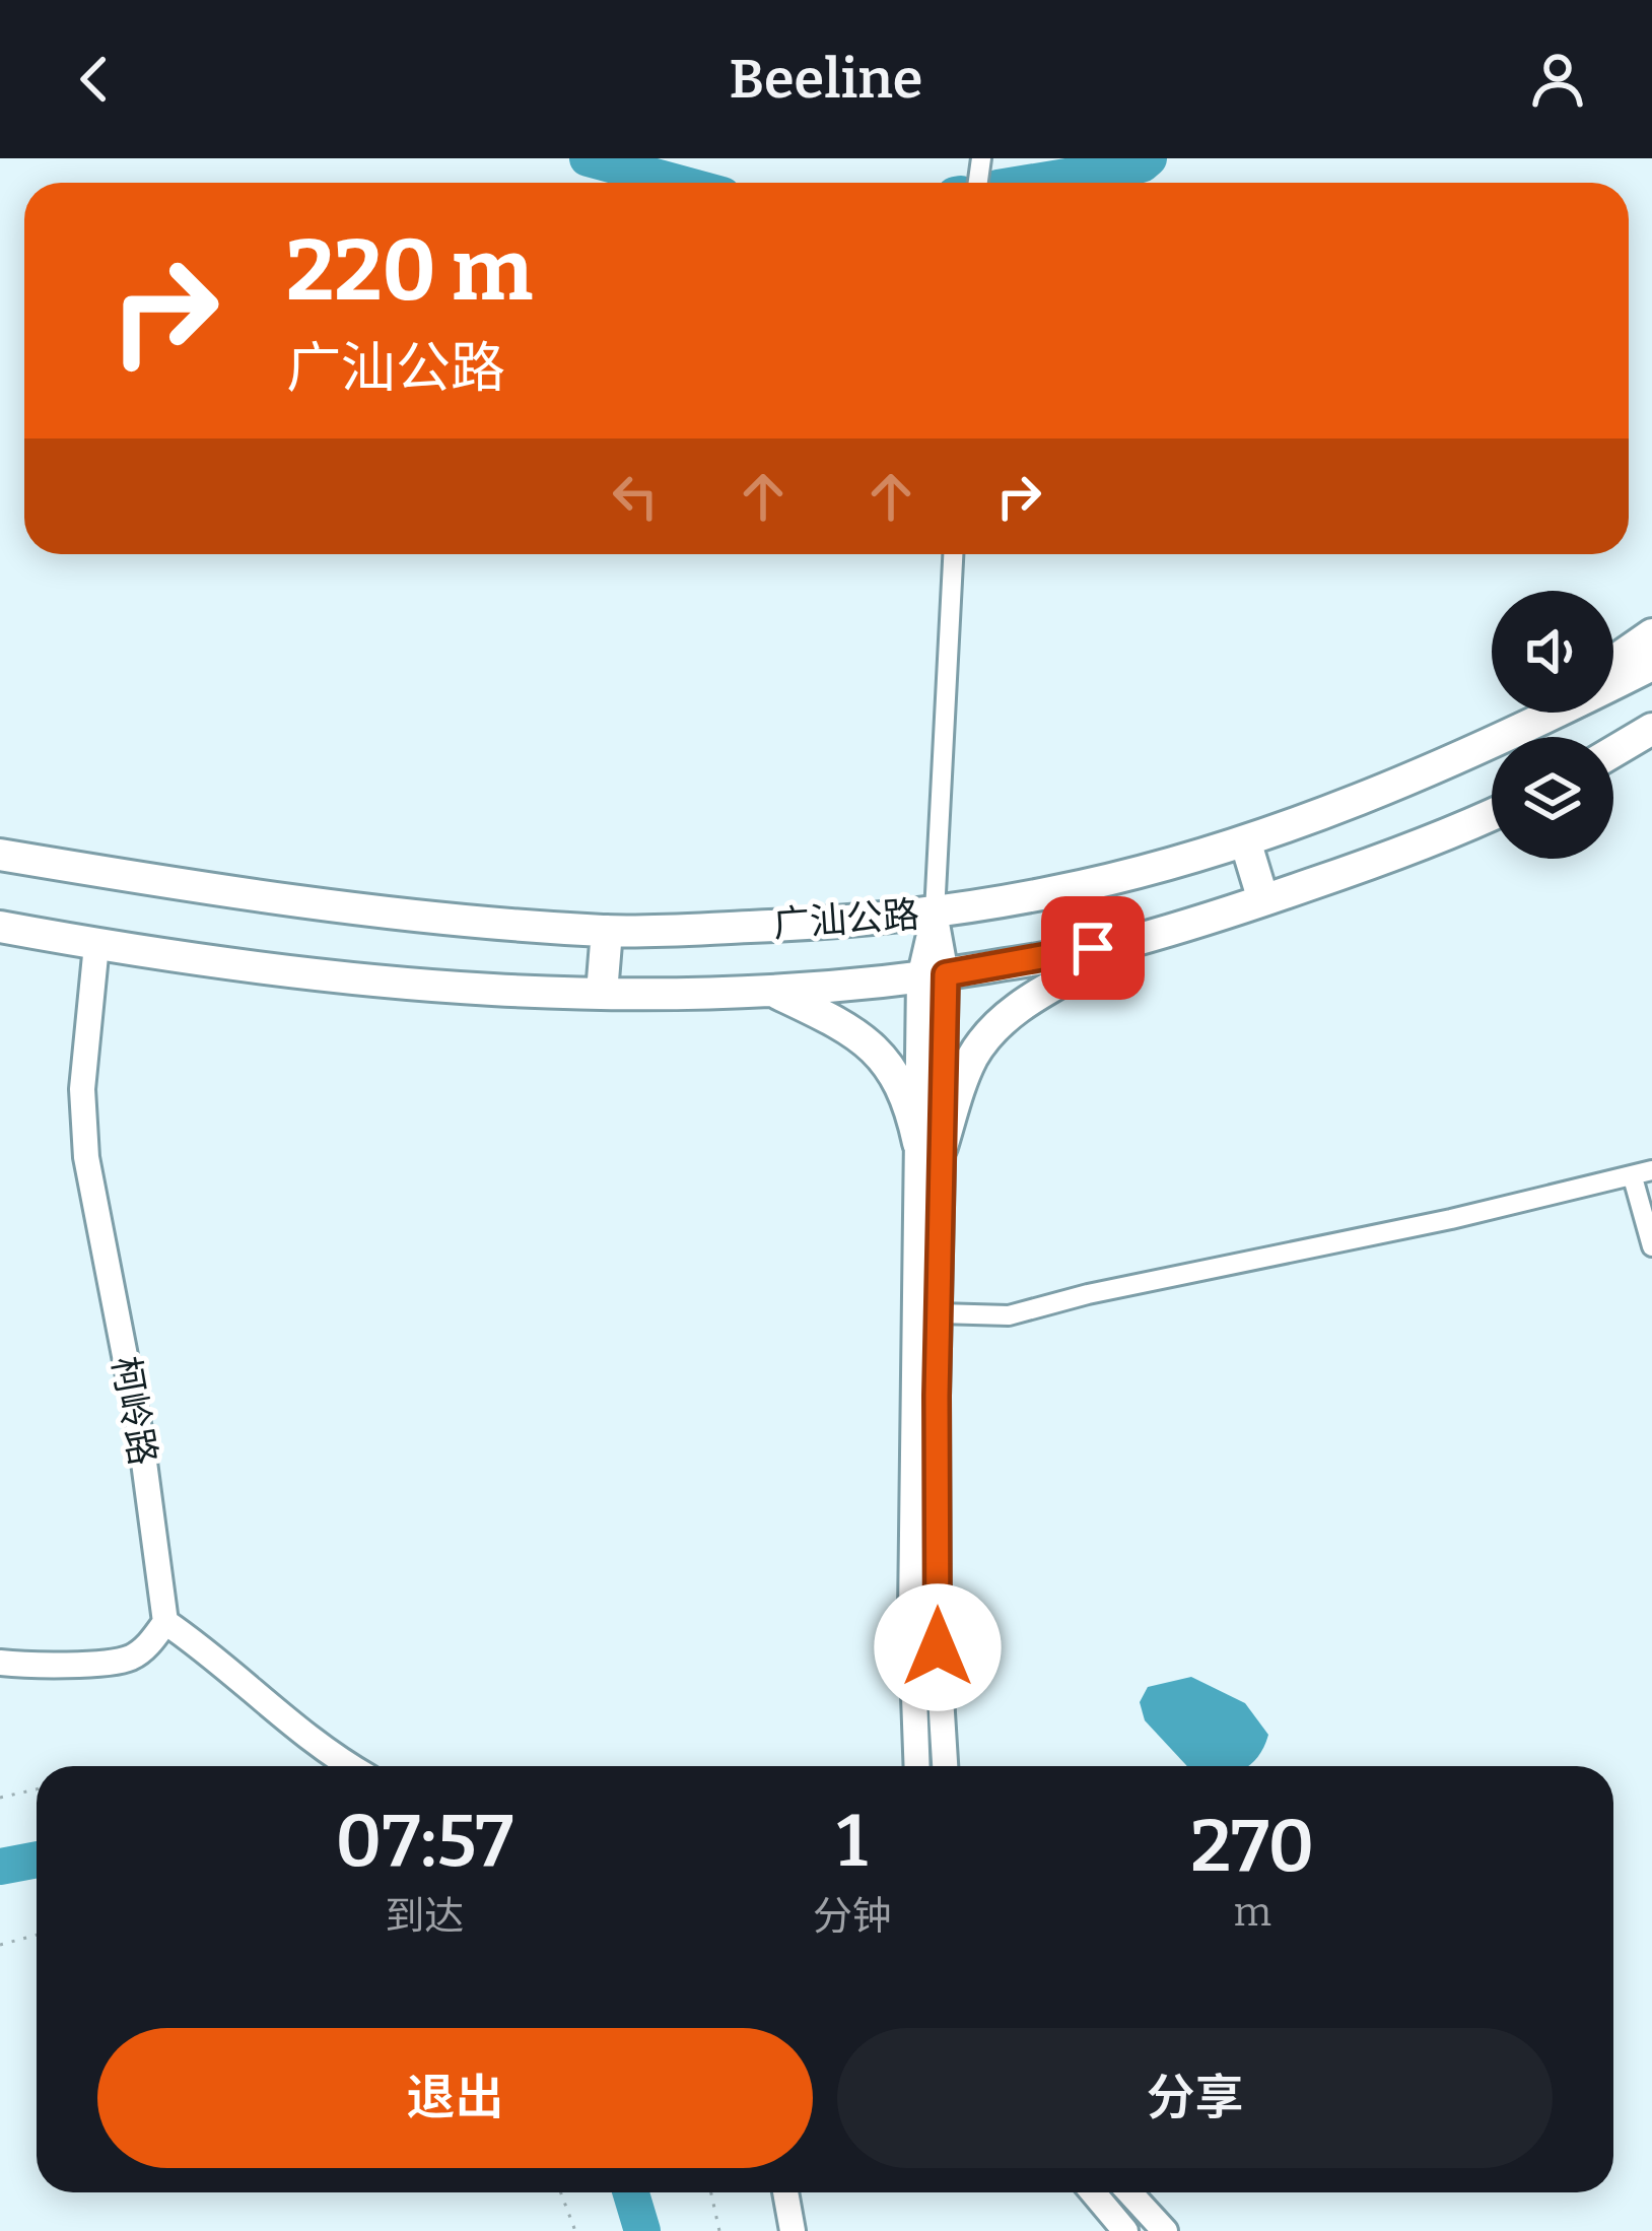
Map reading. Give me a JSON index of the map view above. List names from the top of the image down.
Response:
{
  "streets": {
    "highway": ["广汕公路"],
    "street": ["柯岭路"]
  },
  "crossings": [
    ["广汕公路", "柯岭路"]
  ],
  "page": {
    "header": "Beeline",
    "turn": ["220 m", "广汕公路"],
    "eta": [
      "07:57",
      "到达",
      "1",
      "分钟",
      "270",
      "m"
    ],
    "buttons": ["退出", "分享"]
  }
}
